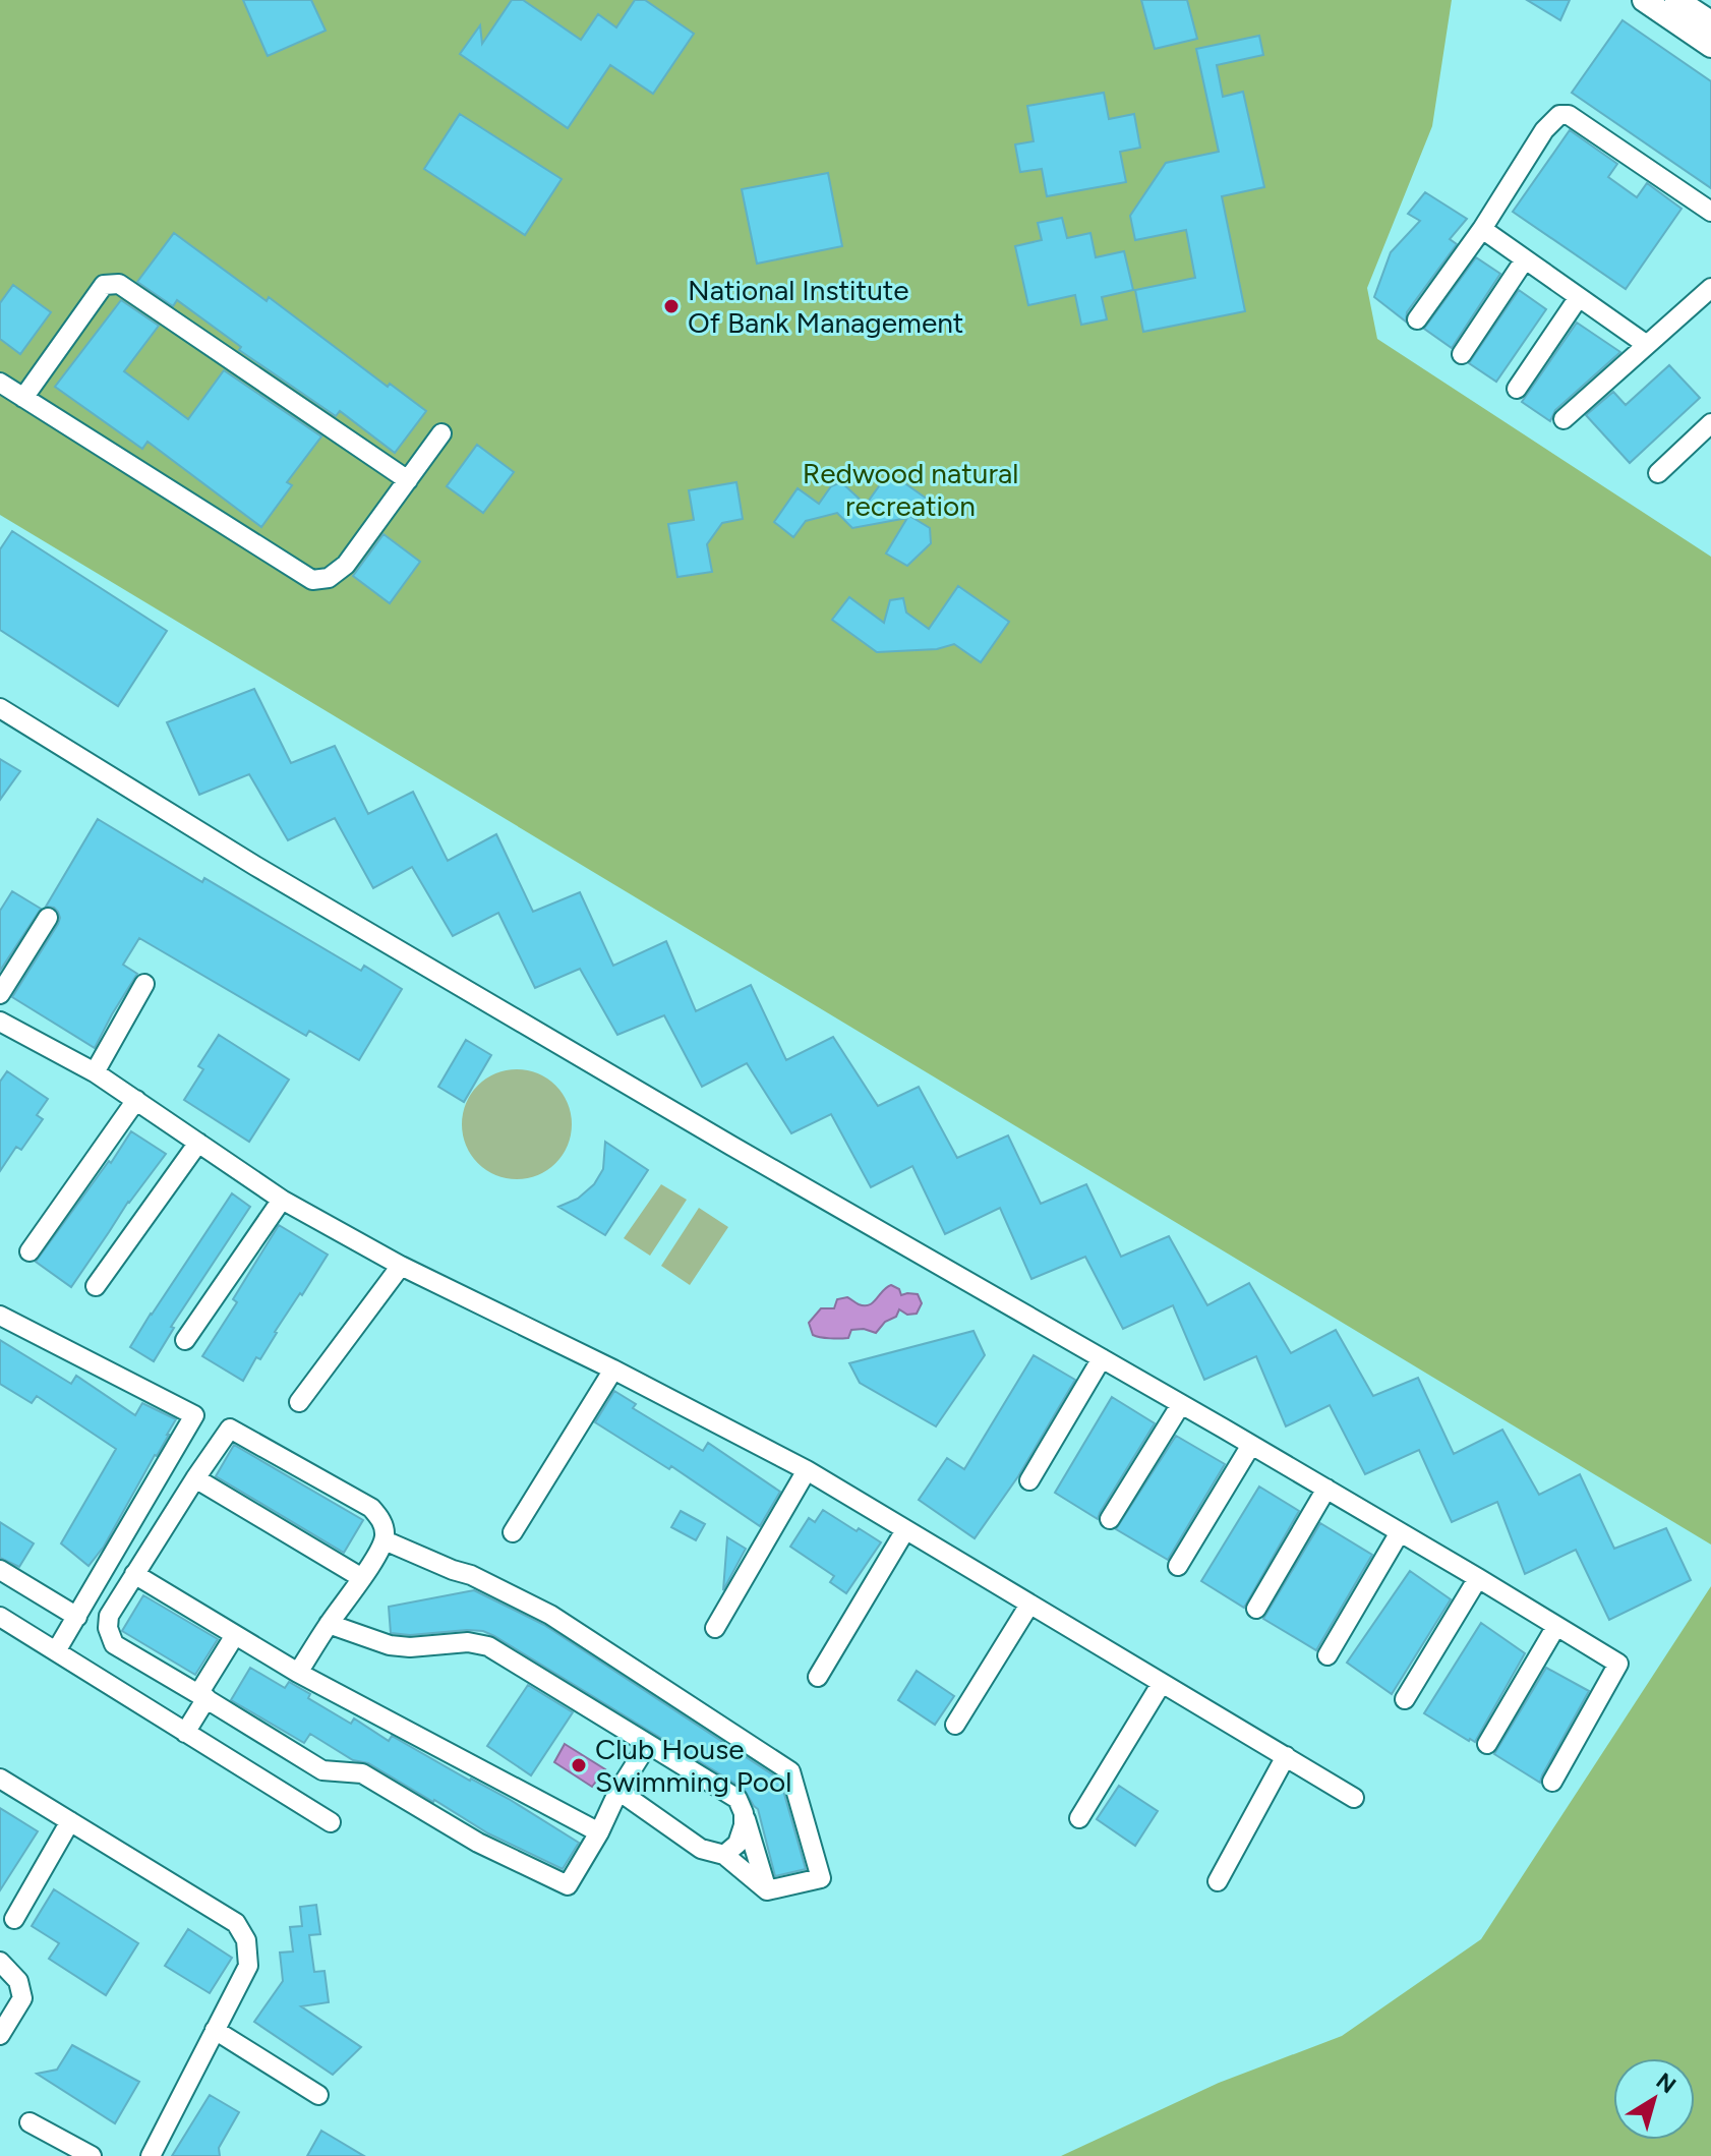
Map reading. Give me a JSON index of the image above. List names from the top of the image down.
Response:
{
  "parks": ["Redwood natural recreation"],
  "places": ["National Institute Of Bank Management", "Club House Swimming Pool"],
  "north": "top right"
}
